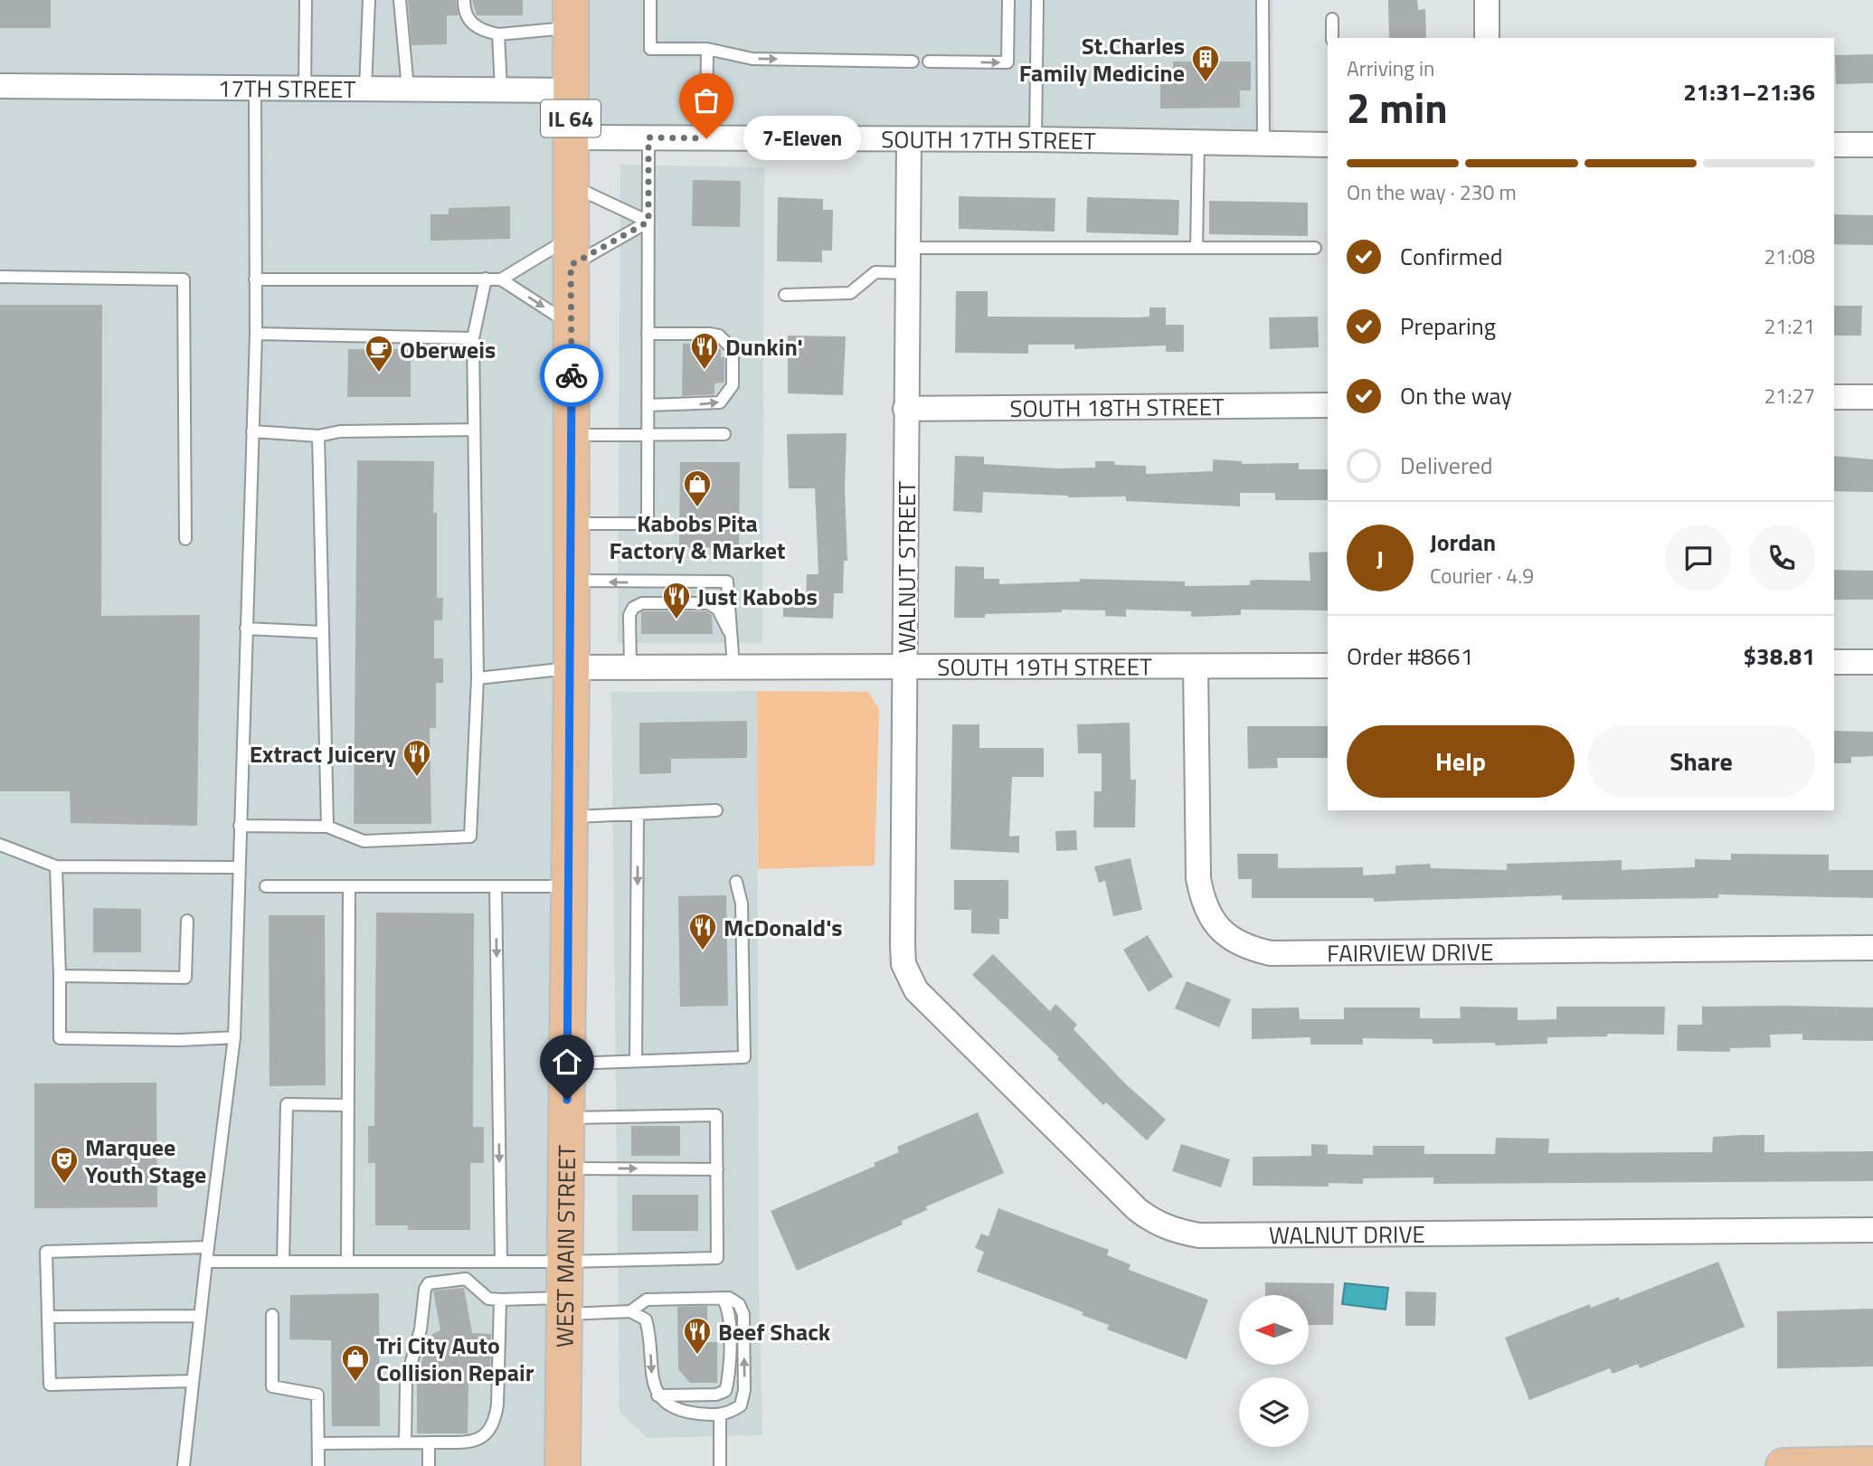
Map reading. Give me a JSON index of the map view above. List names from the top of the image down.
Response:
{
  "streets": {
    "main road": ["IL 64", "WEST MAIN STREET"],
    "street": [
      "17TH STREET",
      "SOUTH 17TH STREET",
      "SOUTH 18TH STREET",
      "WALNUT STREET",
      "SOUTH 19TH STREET",
      "FAIRVIEW DRIVE",
      "WALNUT DRIVE"
    ]
  },
  "crossings": [
    ["17TH STREET", "WEST MAIN STREET"],
    ["SOUTH 17TH STREET", "WALNUT STREET"],
    ["SOUTH 17TH STREET", "WEST MAIN STREET"],
    ["SOUTH 18TH STREET", "WALNUT STREET"],
    ["WALNUT STREET", "SOUTH 19TH STREET"],
    ["WALNUT STREET", "WALNUT DRIVE"],
    ["SOUTH 19TH STREET", "FAIRVIEW DRIVE"],
    ["SOUTH 19TH STREET", "WEST MAIN STREET"]
  ],
  "places": {
    "building": ["St.Charles Family Medicine"],
    "other": ["7-Eleven"],
    "restaurant": [
      "Dunkin'",
      "Just Kabobs",
      "Extract Juicery",
      "McDonald's",
      "Beef Shack"
    ],
    "cafe": ["Oberweis"],
    "shop": ["Kabobs Pita Factory & Market", "Tri City Auto Collision Repair"],
    "theatre": ["Marquee Youth Stage"]
  },
  "north": "left",
  "page": {
    "heading": ["2 min", "Arriving in", "21:31–21:36"],
    "panel": [
      "Jordan",
      "Courier · 4.9",
      "Order #8661",
      "$38.81"
    ],
    "bubble": "7-Eleven",
    "bar": "On the way · 230 m",
    "list": [
      ["Confirmed", "21:08"],
      ["Preparing", "21:21"],
      ["On the way", "21:27"],
      "Delivered"
    ],
    "round": "J",
    "buttons": ["Help", "Share"]
  }
}
